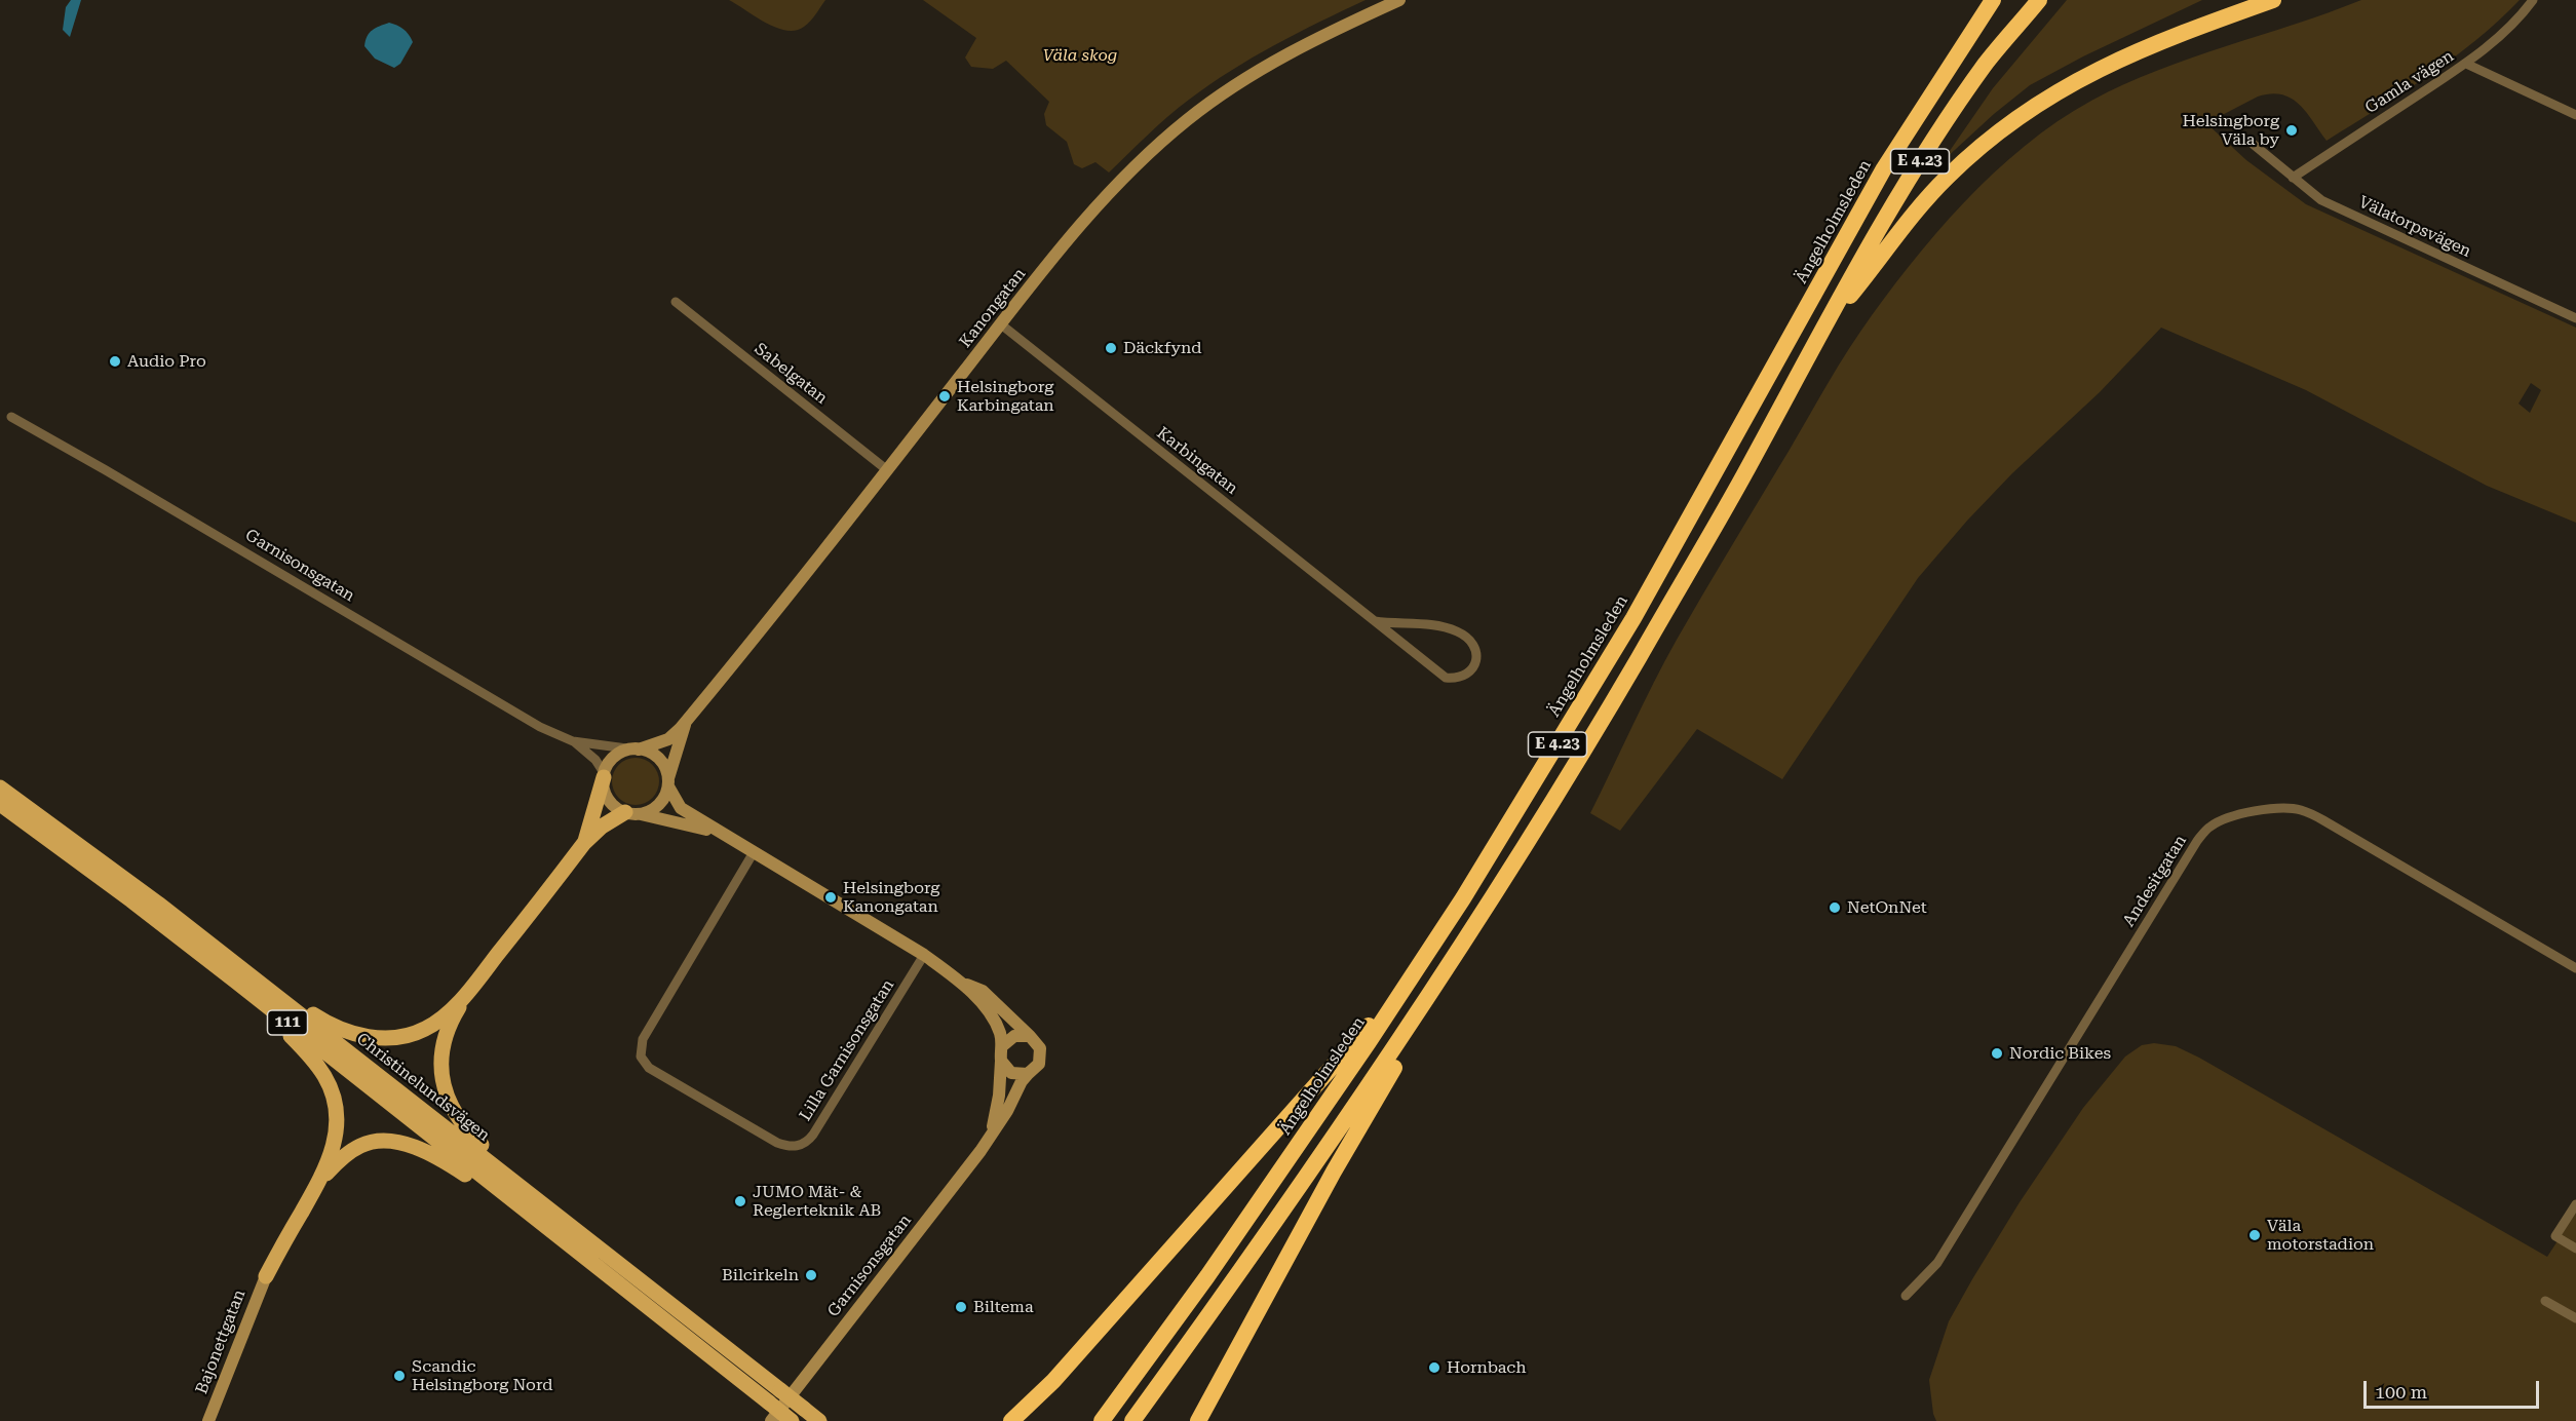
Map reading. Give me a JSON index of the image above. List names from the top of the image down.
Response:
{
  "streets": {
    "highway": ["E 4.23", "Ängelholmsleden"],
    "main road": ["111", "Christinelundsvägen"],
    "street": [
      "Gamla vägen",
      "Välatorpsvägen",
      "Kanongatan",
      "Sabelgatan",
      "Karbingatan",
      "Garnisonsgatan",
      "Andesitgatan",
      "Lilla Garnisonsgatan",
      "Bajonettgatan"
    ]
  },
  "crossings": [
    ["Gamla vägen", "Välatorpsvägen"],
    ["E 4.23", "Ängelholmsleden"],
    ["Kanongatan", "Sabelgatan"],
    ["Kanongatan", "Karbingatan"],
    ["Kanongatan", "Garnisonsgatan"],
    ["Garnisonsgatan", "Lilla Garnisonsgatan"]
  ],
  "parks": ["Väla skog"],
  "places": [
    "Helsingborg Väla by",
    "Däckfynd",
    "Audio Pro",
    "Helsingborg Karbingatan",
    "Helsingborg Kanongatan",
    "NetOnNet",
    "Nordic Bikes",
    "JUMO Mät- & Reglerteknik AB",
    "Väla motorstadion",
    "Bilcirkeln",
    "Biltema",
    "Hornbach",
    "Scandic Helsingborg Nord"
  ],
  "scale_bar": "100 m"
}
